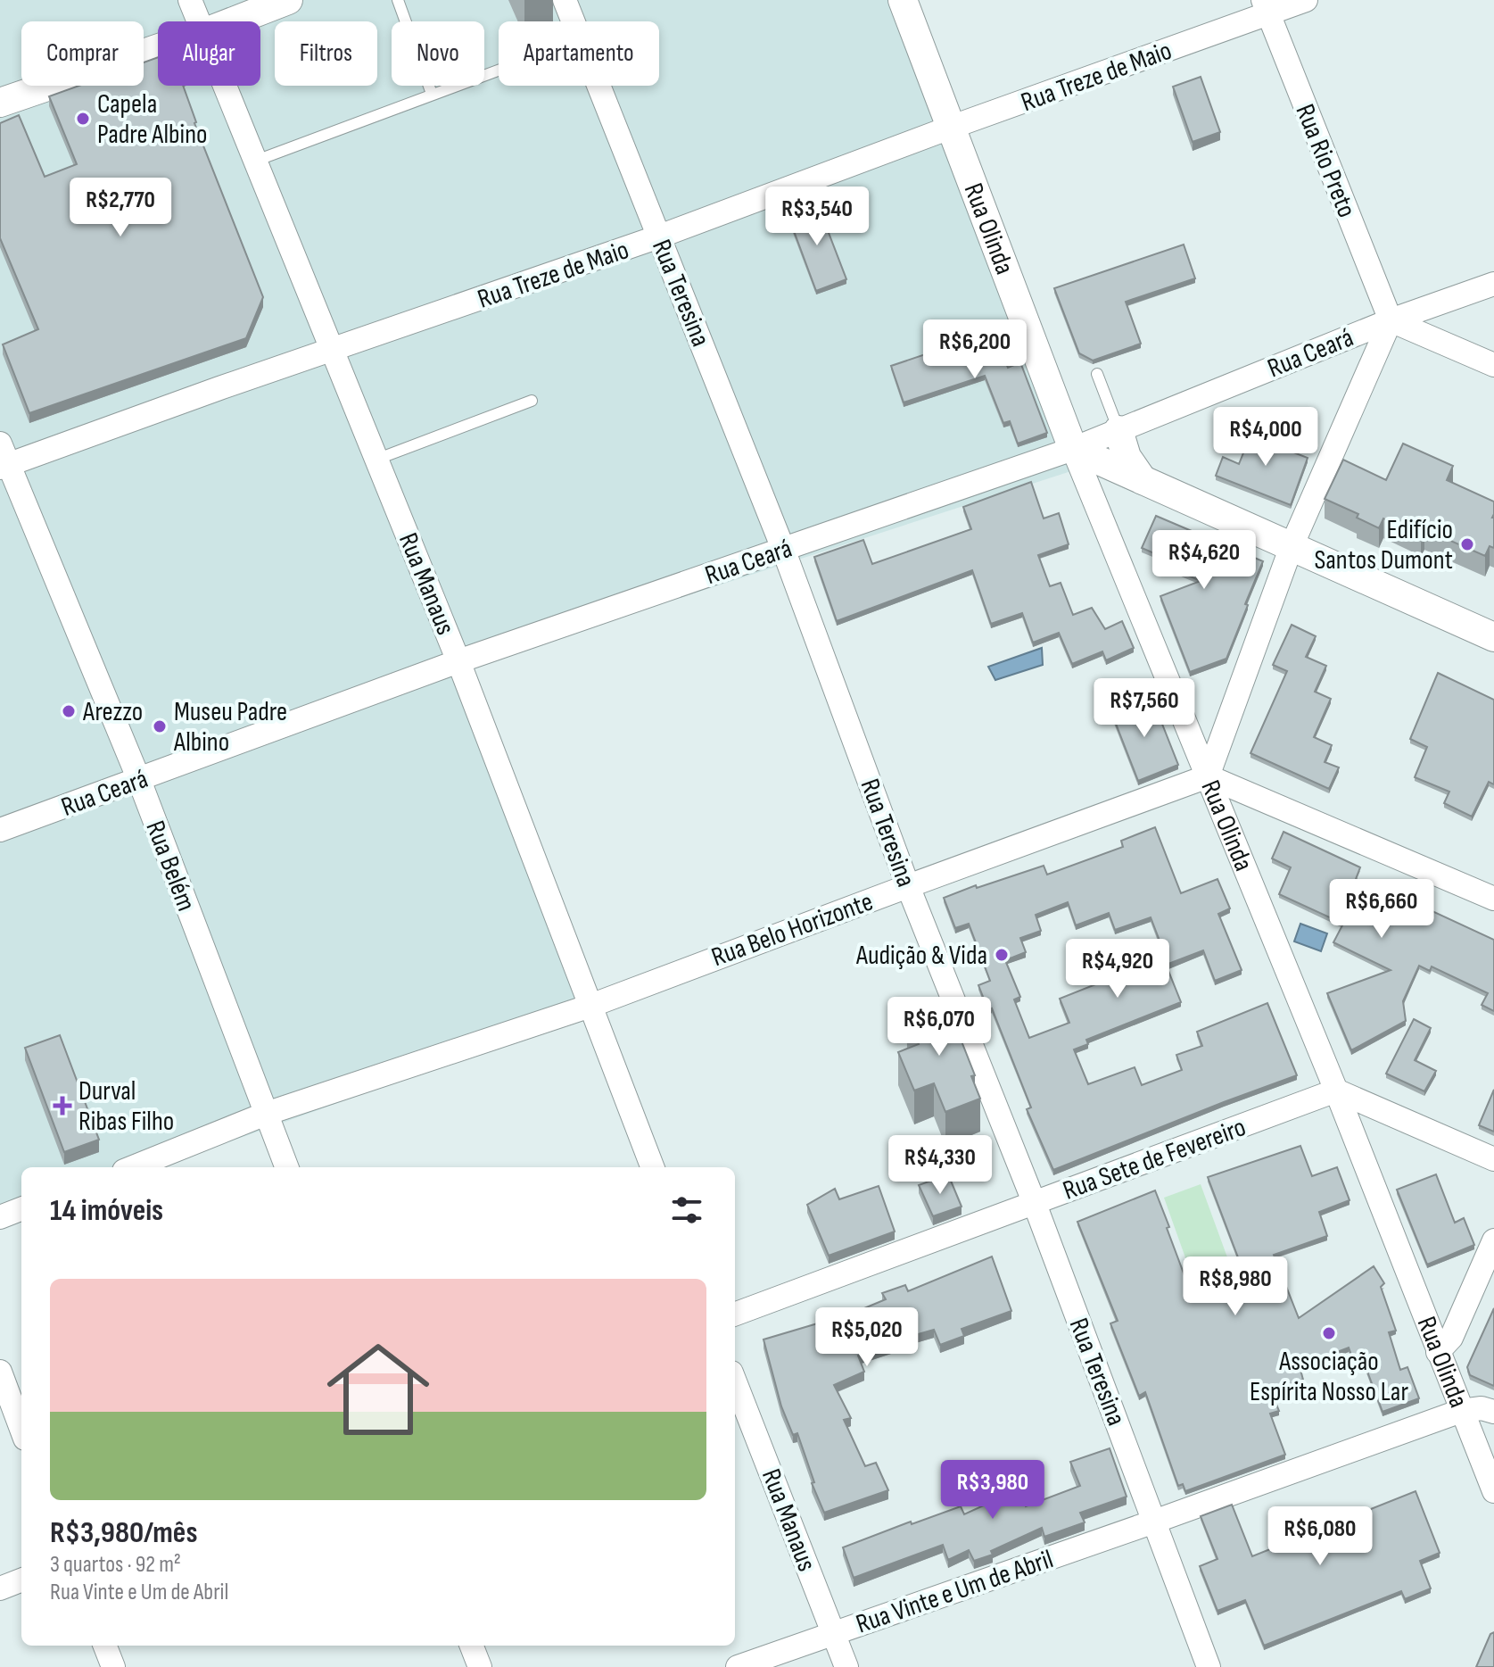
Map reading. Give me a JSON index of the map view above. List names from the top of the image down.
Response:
{
  "streets": {
    "street": [
      "Rua Treze de Maio",
      "Rua Rio Preto",
      "Rua Olinda",
      "Rua Teresina",
      "Rua Ceará",
      "Rua Manaus",
      "Rua Belém",
      "Rua Belo Horizonte",
      "Rua Sete de Fevereiro",
      "Rua Vinte e Um de Abril"
    ]
  },
  "crossings": [
    ["Rua Treze de Maio", "Rua Rio Preto"],
    ["Rua Treze de Maio", "Rua Olinda"],
    ["Rua Treze de Maio", "Rua Teresina"],
    ["Rua Treze de Maio", "Rua Manaus"],
    ["Rua Treze de Maio", "Rua Belém"],
    ["Rua Rio Preto", "Rua Ceará"],
    ["Rua Olinda", "Rua Ceará"],
    ["Rua Olinda", "Rua Belo Horizonte"],
    ["Rua Olinda", "Rua Sete de Fevereiro"],
    ["Rua Olinda", "Rua Vinte e Um de Abril"],
    ["Rua Teresina", "Rua Ceará"],
    ["Rua Teresina", "Rua Belo Horizonte"],
    ["Rua Teresina", "Rua Sete de Fevereiro"],
    ["Rua Teresina", "Rua Vinte e Um de Abril"],
    ["Rua Ceará", "Rua Manaus"],
    ["Rua Ceará", "Rua Belém"],
    ["Rua Manaus", "Rua Belo Horizonte"],
    ["Rua Manaus", "Rua Vinte e Um de Abril"],
    ["Rua Belém", "Rua Belo Horizonte"]
  ],
  "places": {
    "other": [
      "Capela Padre Albino",
      "Edifício Santos Dumont",
      "Arezzo",
      "Museu Padre Albino",
      "Audição & Vida",
      "Associação Espírita Nosso Lar"
    ],
    "health": ["Durval Ribas Filho"]
  },
  "page": {
    "chip": [
      "Comprar",
      "Alugar",
      "Filtros",
      "Novo",
      "Apartamento"
    ],
    "price": [
      "R$2,770",
      "R$3,540",
      "R$6,200",
      "R$4,000",
      "R$4,620",
      "R$7,560",
      "R$6,660",
      "R$4,920",
      "R$6,070",
      "R$4,330",
      "R$8,980",
      "R$5,020",
      "R$3,980",
      "R$6,080"
    ],
    "heading": "14 imóveis",
    "list": [
      {
        "name": "R$3,980/mês",
        "note": "3 quartos · 92 m² · Rua Vinte e Um de Abril"
      }
    ]
  }
}
